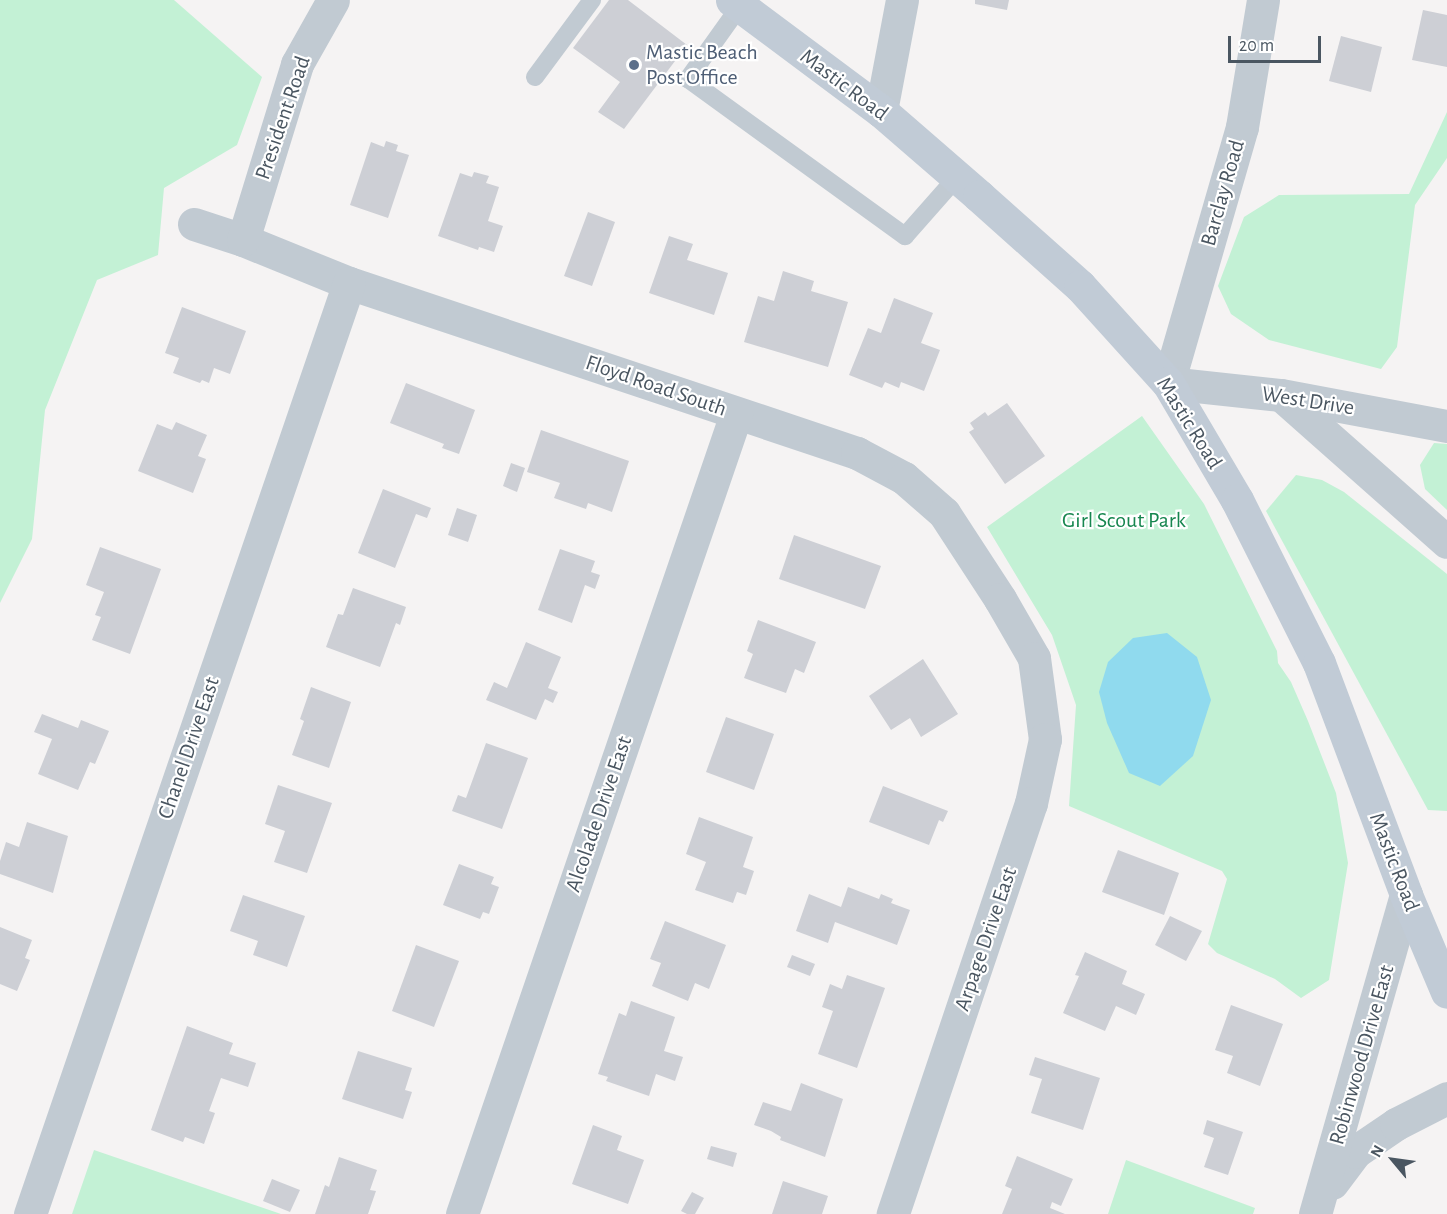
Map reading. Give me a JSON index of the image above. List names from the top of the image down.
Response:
{
  "streets": {
    "main road": ["Mastic Road"],
    "street": [
      "President Road",
      "Barclay Road",
      "Floyd Road South",
      "West Drive",
      "Chanel Drive East",
      "Alcolade Drive East",
      "Arpage Drive East",
      "Robinwood Drive East"
    ]
  },
  "crossings": [
    ["Mastic Road", "Barclay Road"],
    ["Mastic Road", "West Drive"],
    ["Mastic Road", "Robinwood Drive East"],
    ["President Road", "Floyd Road South"],
    ["Barclay Road", "West Drive"],
    ["Floyd Road South", "Chanel Drive East"],
    ["Floyd Road South", "Alcolade Drive East"],
    ["Floyd Road South", "Arpage Drive East"]
  ],
  "parks": ["Girl Scout Park"],
  "places": ["Mastic Beach Post Office"],
  "scale_bar": "20 m",
  "north": "top left"
}
